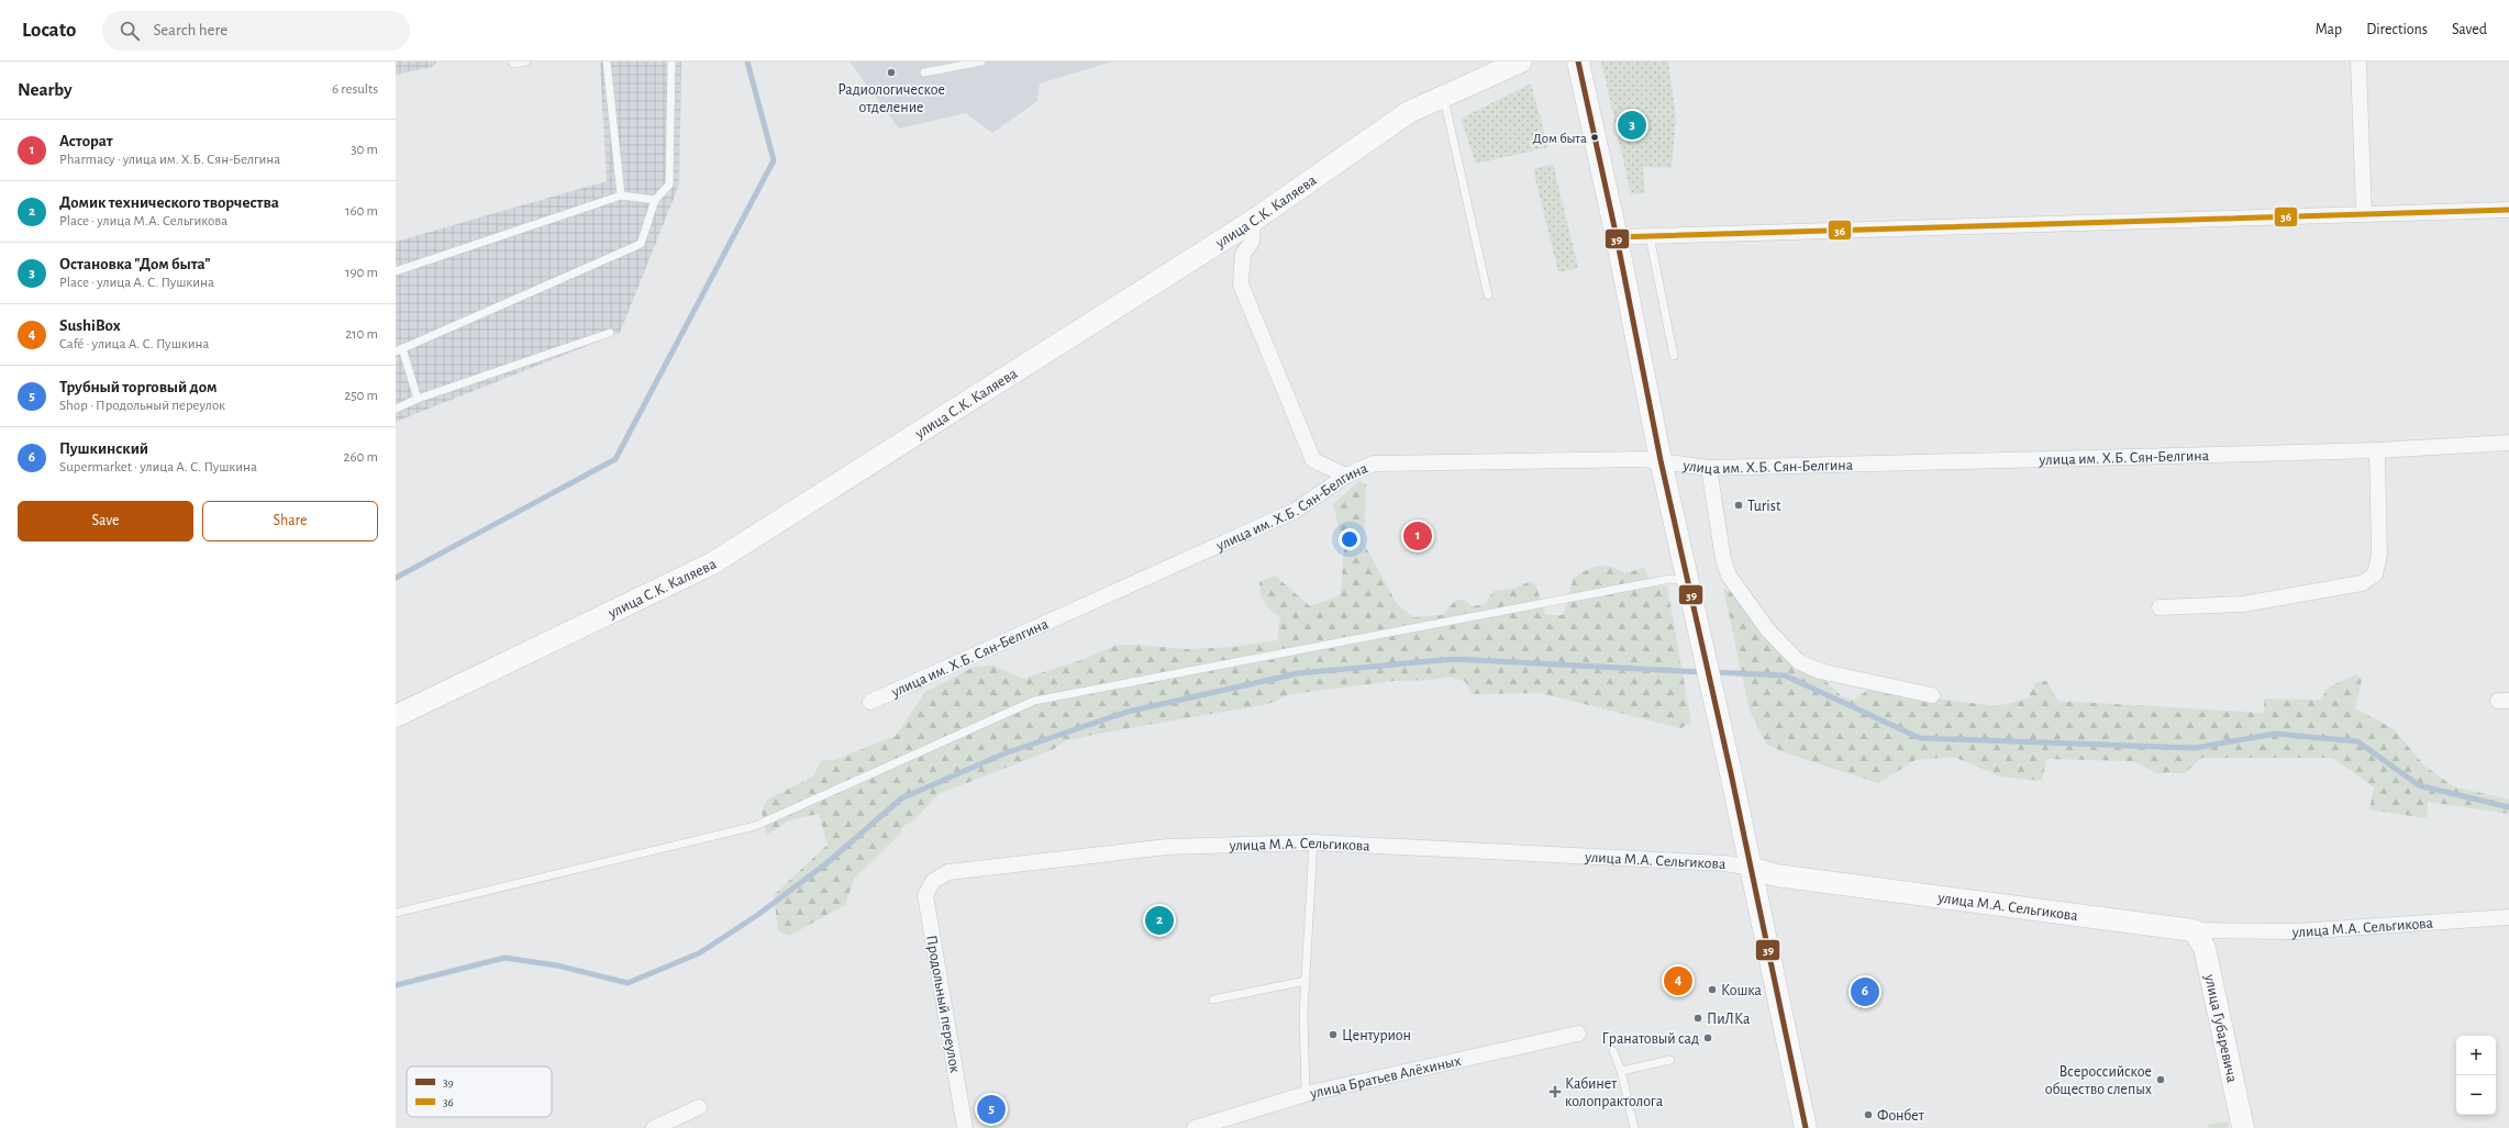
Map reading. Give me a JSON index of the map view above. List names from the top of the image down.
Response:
{
  "streets": {
    "street": [
      "улица С.К. Каляева",
      "улица им. Х.Б. Сян-Белгина",
      "улица М.А. Сельгикова",
      "Продольный переулок",
      "улица Губаревича",
      "улица Братьев Алёхиных"
    ]
  },
  "crossings": [
    ["улица М.А. Сельгикова", "Продольный переулок"],
    ["улица М.А. Сельгикова", "улица Губаревича"]
  ],
  "places": {
    "other": [
      "Радиологическое отделение",
      "Дом быта",
      "Turist",
      "Кошка",
      "ПиЛКа",
      "Центурион",
      "Гранатовый сад",
      "Всероссийское общество слепых",
      "Фонбет"
    ],
    "health": ["Кабинет колопрактолога"]
  },
  "lines": ["transit line 39", "transit line 36"],
  "legend": ["39", "36"],
  "page": {
    "header": "Locato",
    "search": "Search here",
    "nav": ["Map", "Directions", "Saved"],
    "heading": ["Nearby", "6 results"],
    "pins": [
      "3",
      "1",
      "2",
      "4",
      "6",
      "5"
    ],
    "list": [
      {
        "mark": "1",
        "name": "Асторат",
        "note": "Pharmacy · улица им. Х.Б. Сян-Белгина",
        "value": "30 m"
      },
      {
        "mark": "2",
        "name": "Домик технического творчества",
        "note": "Place · улица М.А. Сельгикова",
        "value": "160 m"
      },
      {
        "mark": "3",
        "name": "Остановка \"Дом быта\"",
        "note": "Place · улица А. С. Пушкина",
        "value": "190 m"
      },
      {
        "mark": "4",
        "name": "SushiBox",
        "note": "Café · улица А. С. Пушкина",
        "value": "210 m"
      },
      {
        "mark": "5",
        "name": "Трубный торговый дом",
        "note": "Shop · Продольный переулок",
        "value": "250 m"
      },
      {
        "mark": "6",
        "name": "Пушкинский",
        "note": "Supermarket · улица А. С. Пушкина",
        "value": "260 m"
      }
    ],
    "buttons": ["Save", "Share"],
    "map_buttons": ["+", "−"]
  }
}
